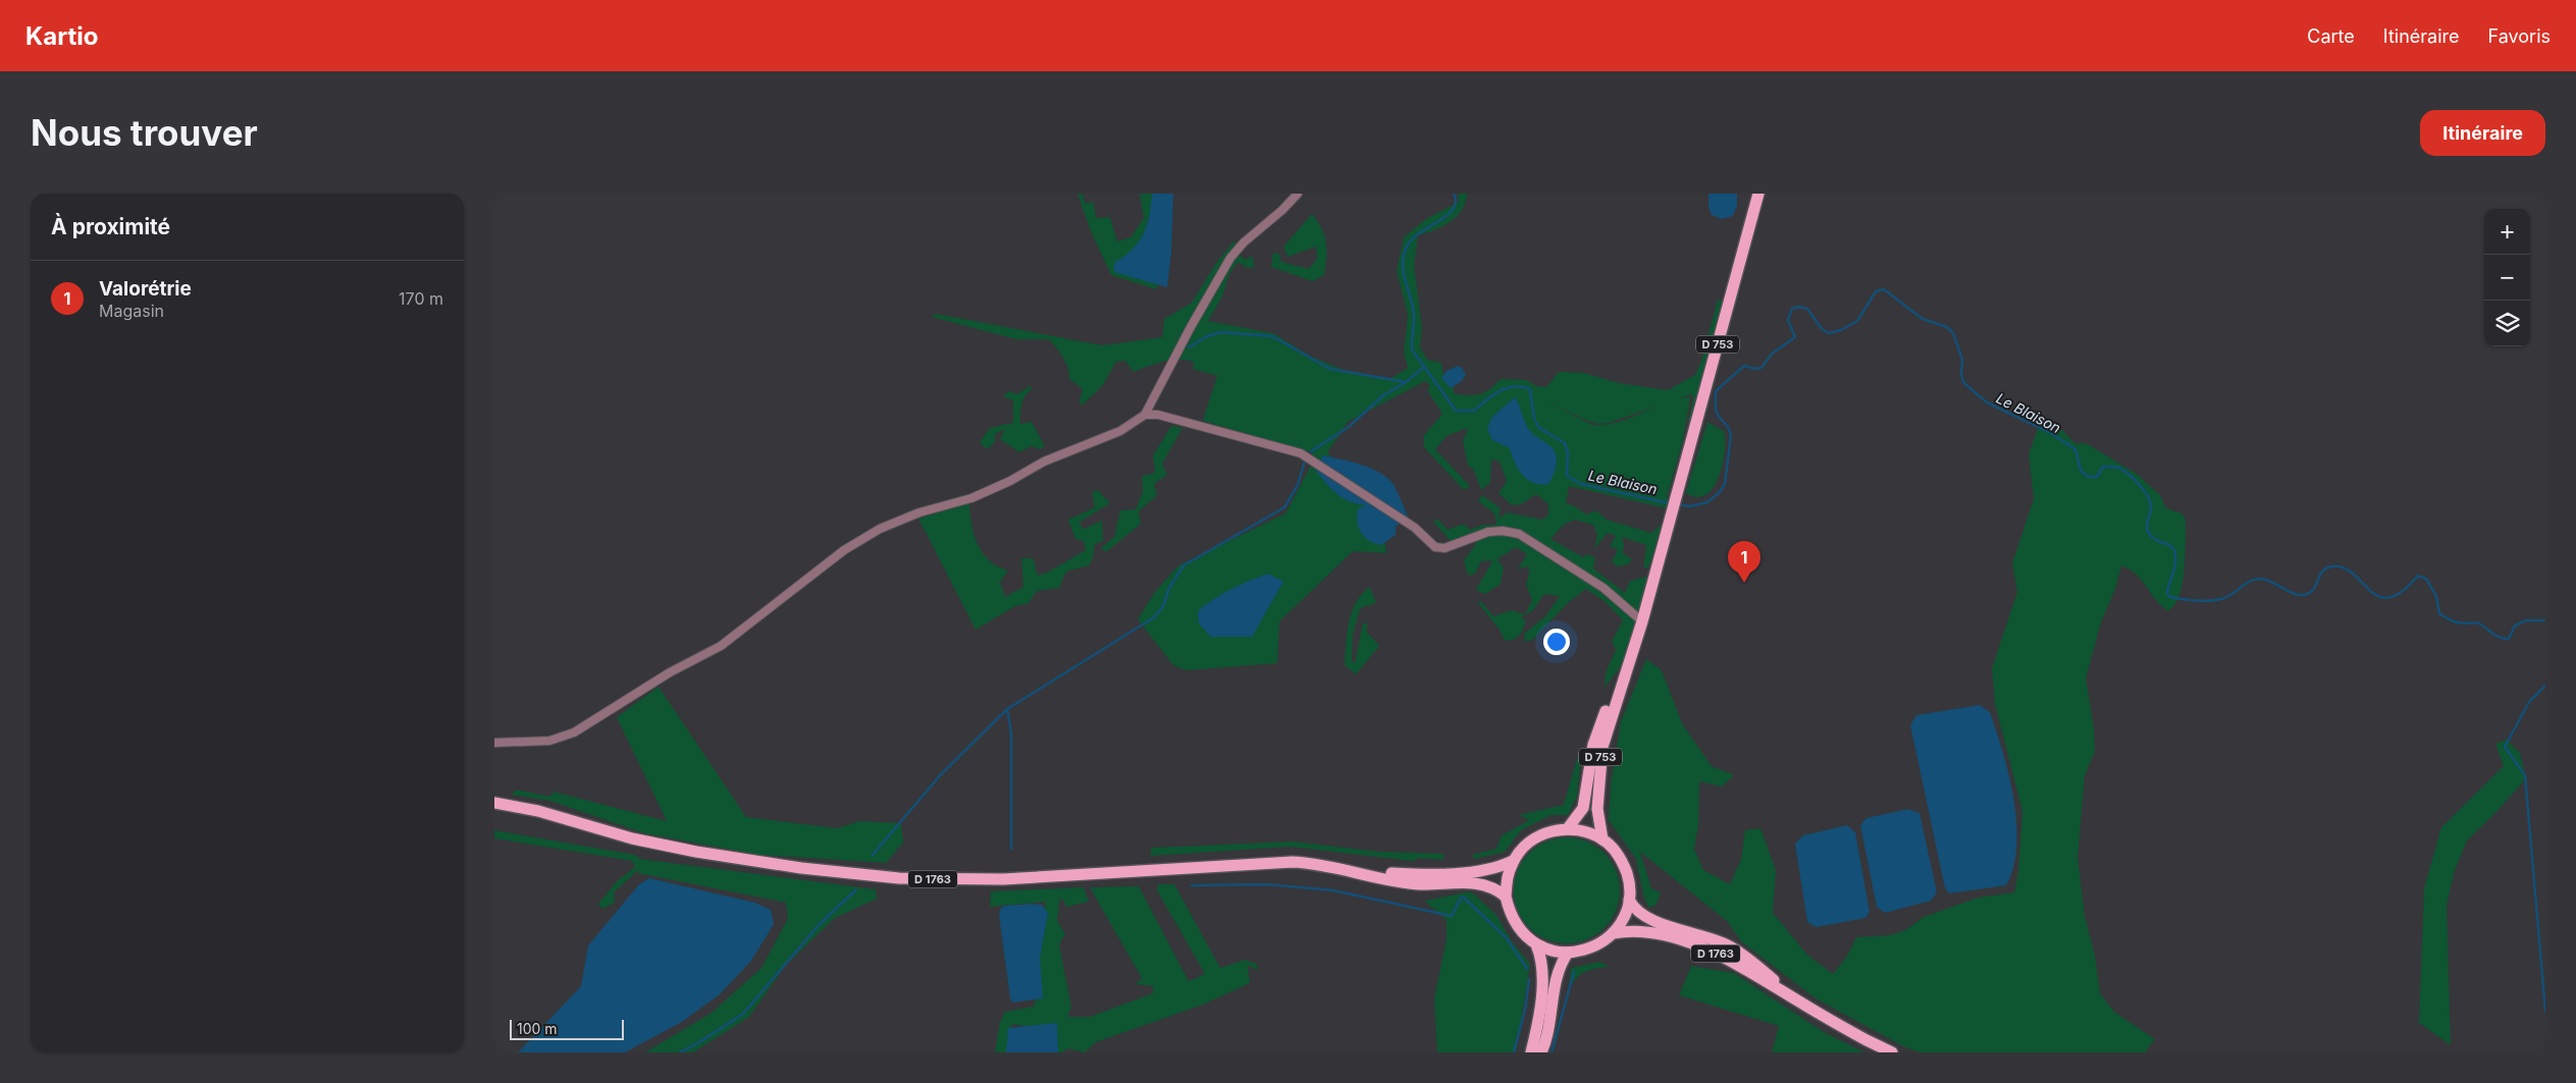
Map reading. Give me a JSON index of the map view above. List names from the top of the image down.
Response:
{
  "streets": {
    "main road": ["D 753", "D 1763"]
  },
  "crossings": [
    ["D 753", "D 1763"]
  ],
  "water": ["Le Blaison"],
  "scale_bar": "100 m",
  "page": {
    "header": "Kartio",
    "nav": ["Carte", "Itinéraire", "Favoris"],
    "buttons": "Itinéraire",
    "title": "Nous trouver",
    "heading": "À proximité",
    "map_buttons": ["+", "−"],
    "list": [
      {
        "mark": "1",
        "name": "Valorétrie",
        "note": "Magasin",
        "value": "170 m"
      }
    ],
    "pins": "1",
    "scale": "100 m"
  }
}
